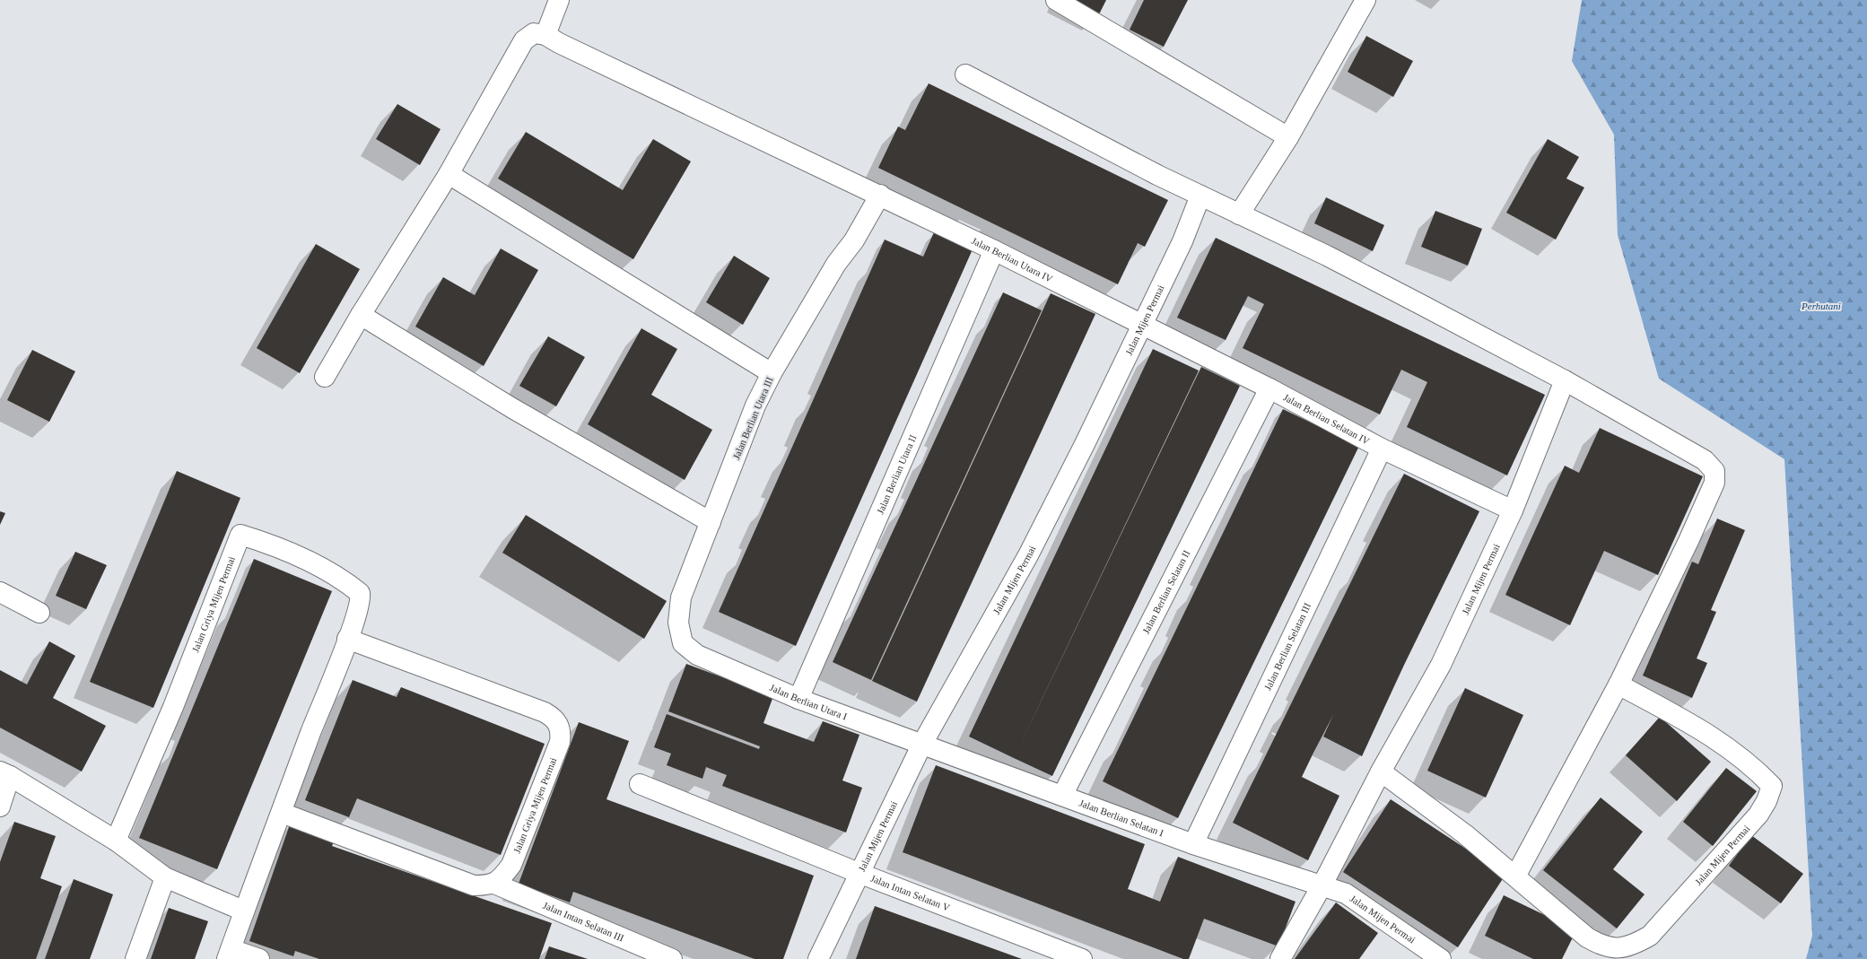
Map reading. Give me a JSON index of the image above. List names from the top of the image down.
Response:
{
  "streets": {
    "street": [
      "Jalan Berlian Utara IV",
      "Jalan Mijen Permai",
      "Jalan Berlian Utara III",
      "Jalan Berlian Selatan IV",
      "Jalan Berlian Utara II",
      "Jalan Berlian Selatan II",
      "Jalan Griya Mijen Permai",
      "Jalan Berlian Selatan III",
      "Jalan Berlian Utara I",
      "Jalan Berlian Selatan I",
      "Jalan Intan Selatan V",
      "Jalan Intan Selatan III"
    ]
  },
  "crossings": [
    ["Jalan Berlian Utara IV", "Jalan Mijen Permai"],
    ["Jalan Berlian Utara IV", "Jalan Berlian Utara III"],
    ["Jalan Berlian Utara IV", "Jalan Berlian Selatan IV"],
    ["Jalan Berlian Utara IV", "Jalan Berlian Utara II"],
    ["Jalan Mijen Permai", "Jalan Berlian Selatan IV"],
    ["Jalan Mijen Permai", "Jalan Berlian Utara I"],
    ["Jalan Mijen Permai", "Jalan Berlian Selatan I"],
    ["Jalan Mijen Permai", "Jalan Intan Selatan V"],
    ["Jalan Berlian Utara III", "Jalan Berlian Utara I"],
    ["Jalan Berlian Selatan IV", "Jalan Berlian Selatan II"],
    ["Jalan Berlian Selatan IV", "Jalan Berlian Selatan III"],
    ["Jalan Berlian Utara II", "Jalan Berlian Utara I"],
    ["Jalan Berlian Selatan II", "Jalan Berlian Selatan I"],
    ["Jalan Griya Mijen Permai", "Jalan Intan Selatan III"],
    ["Jalan Berlian Selatan III", "Jalan Berlian Selatan I"],
    ["Jalan Berlian Utara I", "Jalan Berlian Selatan I"]
  ],
  "parks": ["Perhutani"]
}
